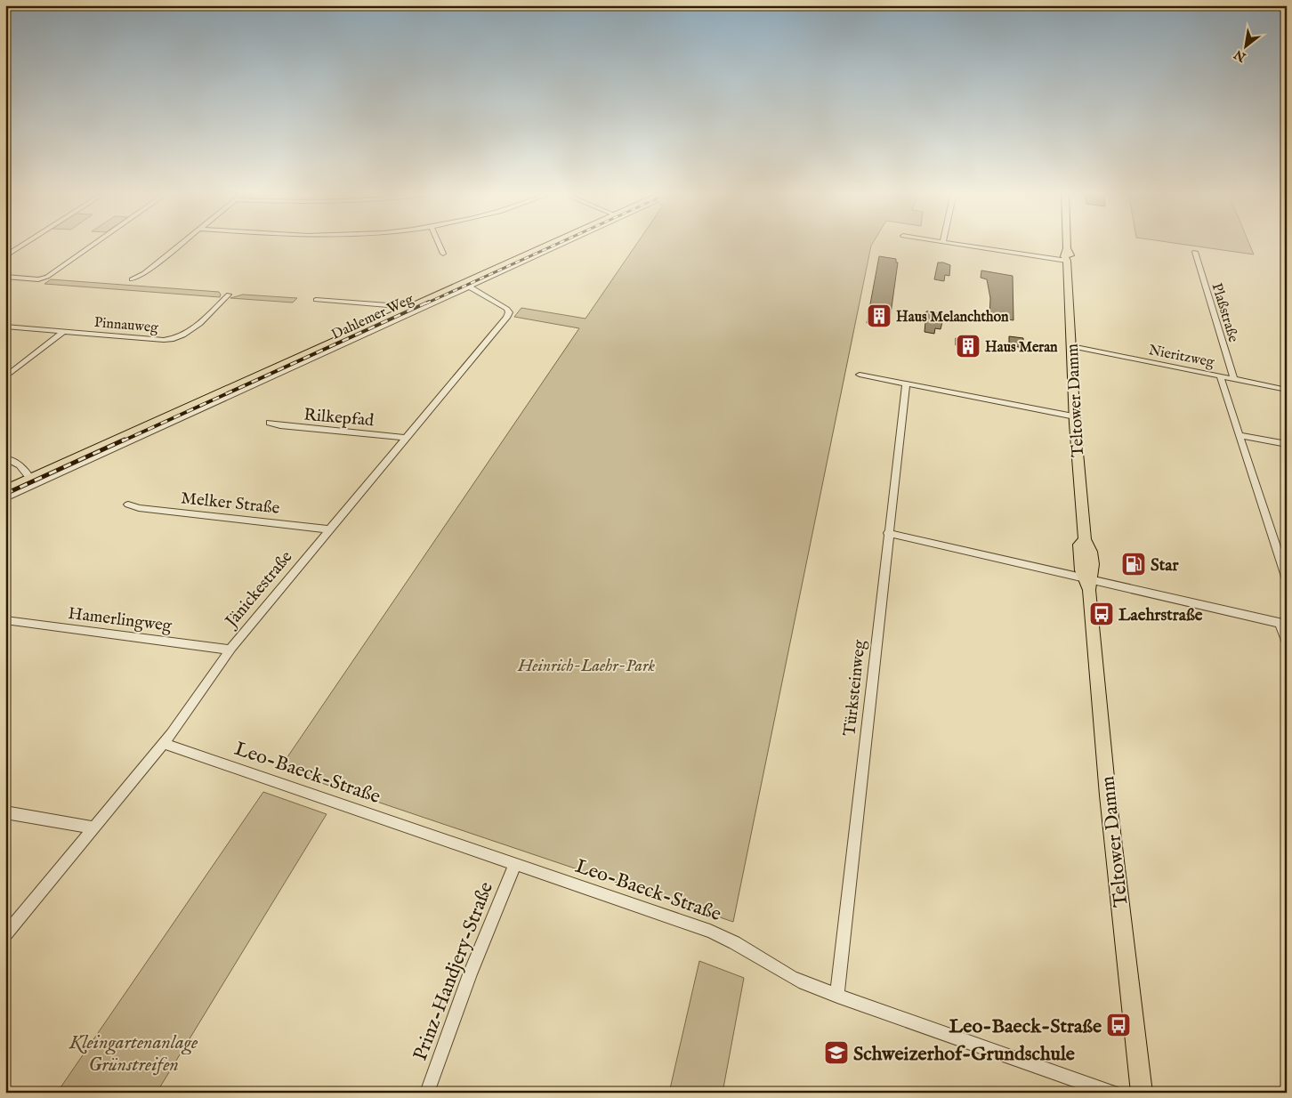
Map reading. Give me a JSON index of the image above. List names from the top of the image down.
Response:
{
  "streets": {
    "main road": ["Dahlemer Weg", "Teltower Damm"],
    "street": [
      "Plaßstraße",
      "Pinnauweg",
      "Nieritzweg",
      "Rilkepfad",
      "Melker Straße",
      "Jänickestraße",
      "Hamerlingweg",
      "Türksteinweg",
      "Leo-Baeck-Straße",
      "Prinz-Handjery-Straße"
    ]
  },
  "crossings": [
    ["Plaßstraße", "Nieritzweg"],
    ["Dahlemer Weg", "Jänickestraße"],
    ["Nieritzweg", "Teltower Damm"],
    ["Rilkepfad", "Jänickestraße"],
    ["Melker Straße", "Jänickestraße"],
    ["Jänickestraße", "Hamerlingweg"],
    ["Jänickestraße", "Leo-Baeck-Straße"],
    ["Türksteinweg", "Leo-Baeck-Straße"],
    ["Leo-Baeck-Straße", "Prinz-Handjery-Straße"]
  ],
  "parks": ["Heinrich-Laehr-Park", "Kleingartenanlage Grünstreifen"],
  "places": {
    "building": ["Haus Melanchthon", "Haus Meran"],
    "fuel station": ["Star"],
    "bus stop": ["Laehrstraße", "Leo-Baeck-Straße"],
    "school or university": ["Schweizerhof-Grundschule"]
  },
  "north": "bottom left"
}
